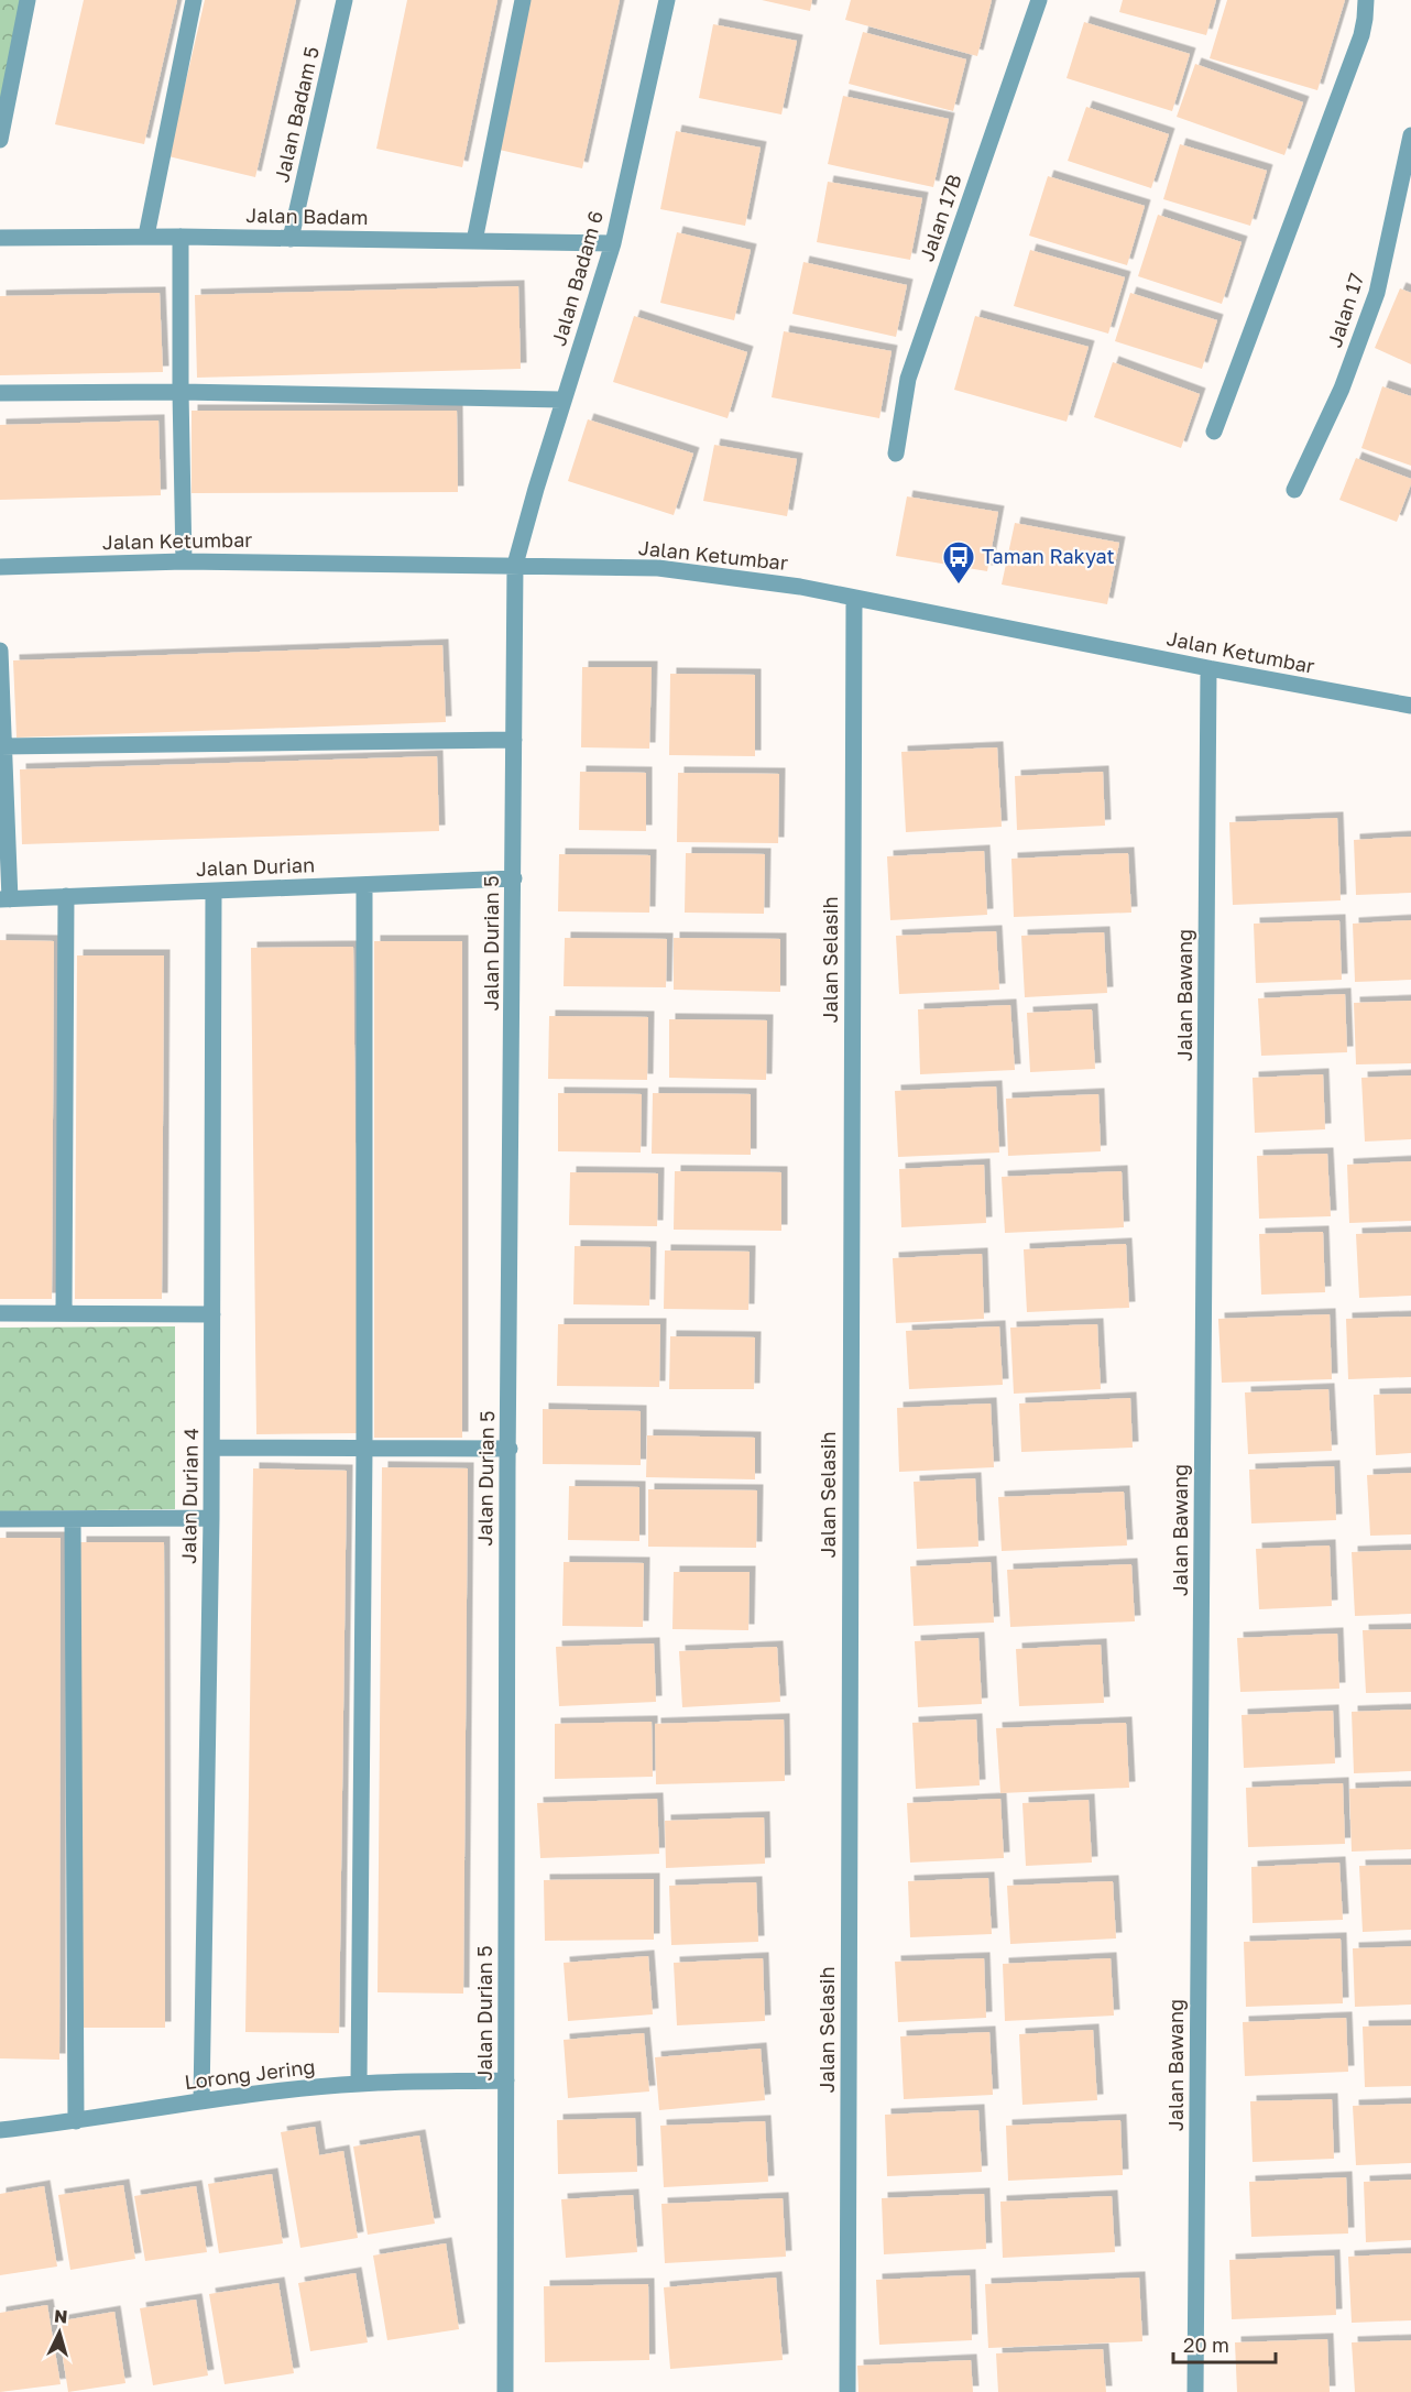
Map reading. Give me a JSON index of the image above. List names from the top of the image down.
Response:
{
  "streets": {
    "street": [
      "Jalan Badam 5",
      "Jalan Badam",
      "Jalan 17B",
      "Jalan Badam 6",
      "Jalan 17",
      "Jalan Ketumbar",
      "Jalan Durian",
      "Jalan Durian 5",
      "Jalan Selasih",
      "Jalan Bawang",
      "Jalan Durian 4",
      "Lorong Jering"
    ]
  },
  "crossings": [
    ["Jalan Badam 5", "Jalan Badam"],
    ["Jalan Badam", "Jalan Badam 6"],
    ["Jalan Badam 6", "Jalan Ketumbar"],
    ["Jalan Badam 6", "Jalan Durian 5"],
    ["Jalan Ketumbar", "Jalan Durian 5"],
    ["Jalan Ketumbar", "Jalan Selasih"],
    ["Jalan Ketumbar", "Jalan Bawang"],
    ["Jalan Durian", "Jalan Durian 5"],
    ["Jalan Durian", "Jalan Durian 4"],
    ["Jalan Durian 5", "Lorong Jering"],
    ["Jalan Durian 4", "Lorong Jering"]
  ],
  "places": {
    "bus stop": ["Taman Rakyat"]
  },
  "scale_bar": "20 m",
  "north": "top"
}
